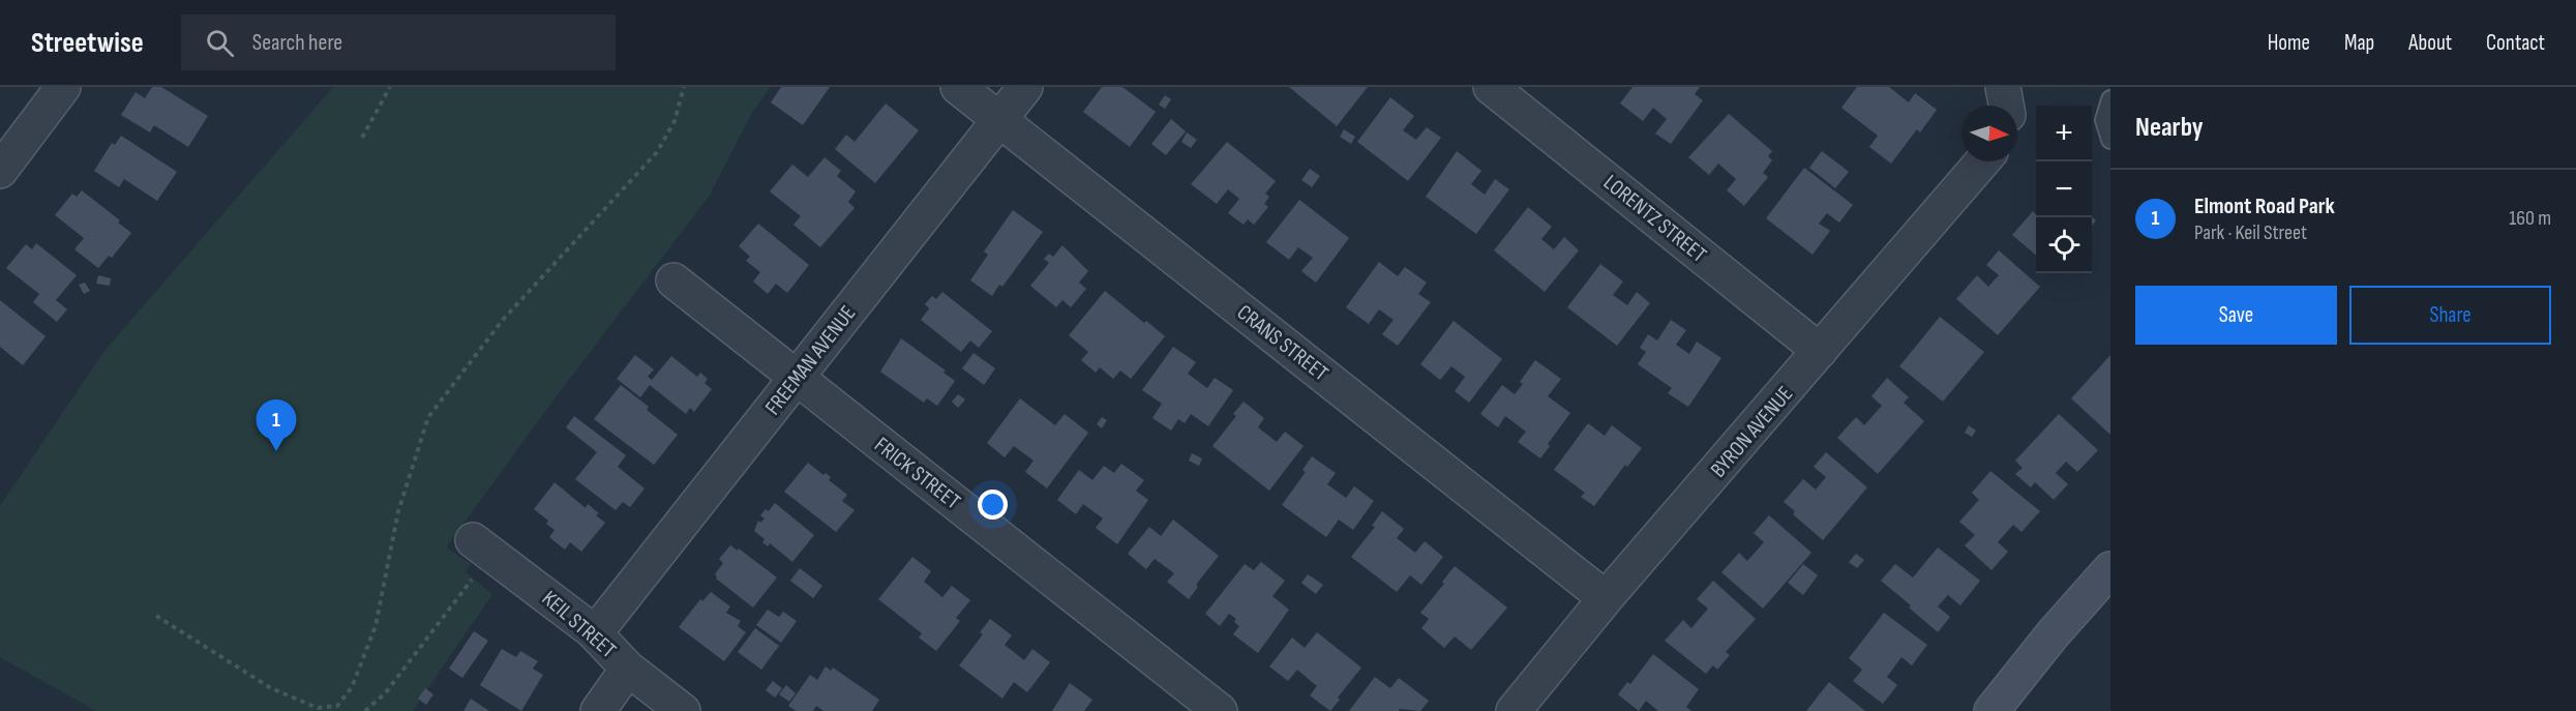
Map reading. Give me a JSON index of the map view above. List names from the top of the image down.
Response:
{
  "streets": {
    "street": [
      "LORENTZ STREET",
      "CRANS STREET",
      "FREEMAN AVENUE",
      "BYRON AVENUE",
      "FRICK STREET",
      "KEIL STREET"
    ]
  },
  "crossings": [
    ["LORENTZ STREET", "BYRON AVENUE"],
    ["CRANS STREET", "FREEMAN AVENUE"],
    ["CRANS STREET", "BYRON AVENUE"],
    ["FREEMAN AVENUE", "FRICK STREET"],
    ["FREEMAN AVENUE", "KEIL STREET"]
  ],
  "north": "right",
  "page": {
    "header": "Streetwise",
    "search": "Search here",
    "nav": [
      "Home",
      "Map",
      "About",
      "Contact"
    ],
    "heading": "Nearby",
    "map_buttons": ["+", "−"],
    "list": [
      {
        "mark": "1",
        "name": "Elmont Road Park",
        "note": "Park · Keil Street",
        "value": "160 m"
      }
    ],
    "buttons": ["Save", "Share"],
    "pins": "1"
  }
}
